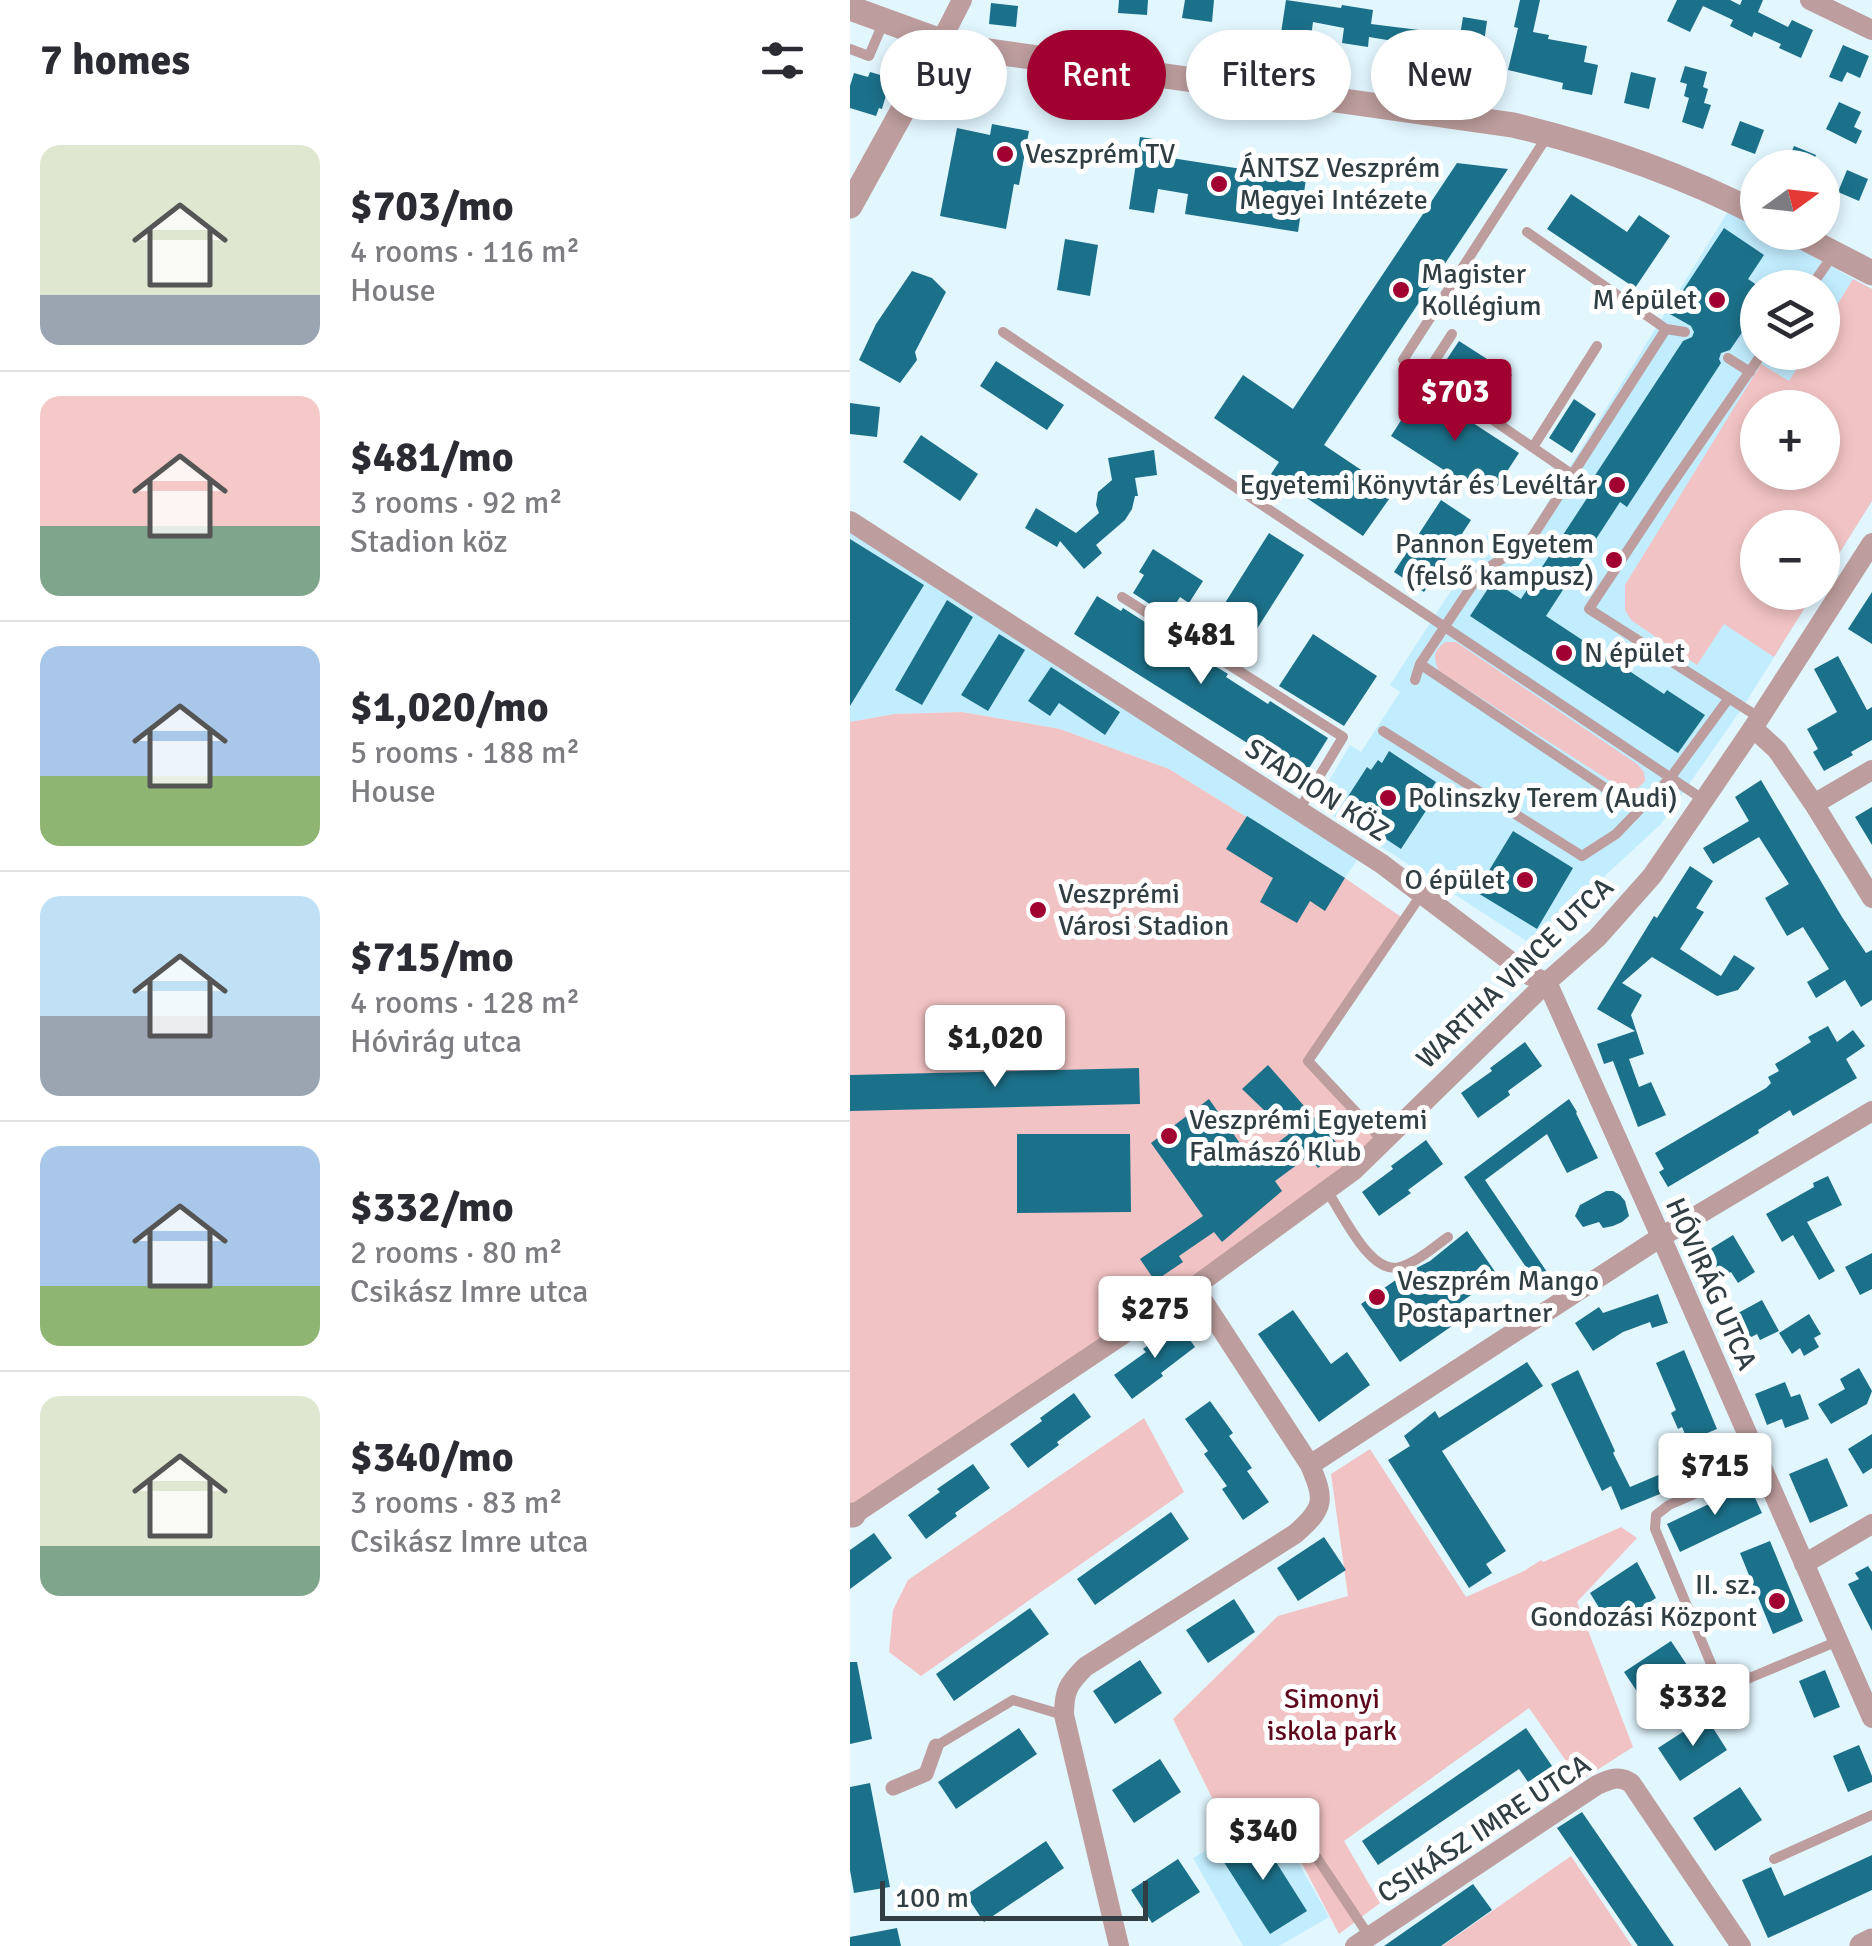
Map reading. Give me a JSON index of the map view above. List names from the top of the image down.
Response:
{
  "streets": {
    "street": [
      "STADION KÖZ",
      "WARTHA VINCE UTCA",
      "HÓVIRÁG UTCA",
      "CSIKÁSZ IMRE UTCA"
    ]
  },
  "crossings": [
    ["STADION KÖZ", "WARTHA VINCE UTCA"],
    ["STADION KÖZ", "HÓVIRÁG UTCA"],
    ["WARTHA VINCE UTCA", "HÓVIRÁG UTCA"]
  ],
  "parks": ["Simonyi iskola park"],
  "places": [
    "Veszprém TV",
    "ÁNTSZ Veszprém Megyei Intézete",
    "Magister Kollégium",
    "M épület",
    "Egyetemi Könyvtár és Levéltár",
    "Pannon Egyetem (felső kampusz)",
    "N épület",
    "Polinszky Terem (Audi)",
    "O épület",
    "Veszprémi Városi Stadion",
    "Veszprémi Egyetemi Falmászó Klub",
    "Veszprém Mango Postapartner",
    "II. sz. Gondozási Központ"
  ],
  "scale_bar": "100 m",
  "north": "right",
  "page": {
    "heading": "7 homes",
    "chip": [
      "Buy",
      "Rent",
      "Filters",
      "New"
    ],
    "list": [
      {
        "name": "$703/mo",
        "note": "4 rooms · 116 m² · House"
      },
      {
        "name": "$481/mo",
        "note": "3 rooms · 92 m² · Stadion köz"
      },
      {
        "name": "$1,020/mo",
        "note": "5 rooms · 188 m² · House"
      },
      {
        "name": "$715/mo",
        "note": "4 rooms · 128 m² · Hóvirág utca"
      },
      {
        "name": "$332/mo",
        "note": "2 rooms · 80 m² · Csikász Imre utca"
      },
      {
        "name": "$340/mo",
        "note": "3 rooms · 83 m² · Csikász Imre utca"
      }
    ],
    "map_buttons": ["+", "−"],
    "price": [
      "$703",
      "$481",
      "$1,020",
      "$275",
      "$715",
      "$332",
      "$340"
    ],
    "scale": "100 m"
  }
}
